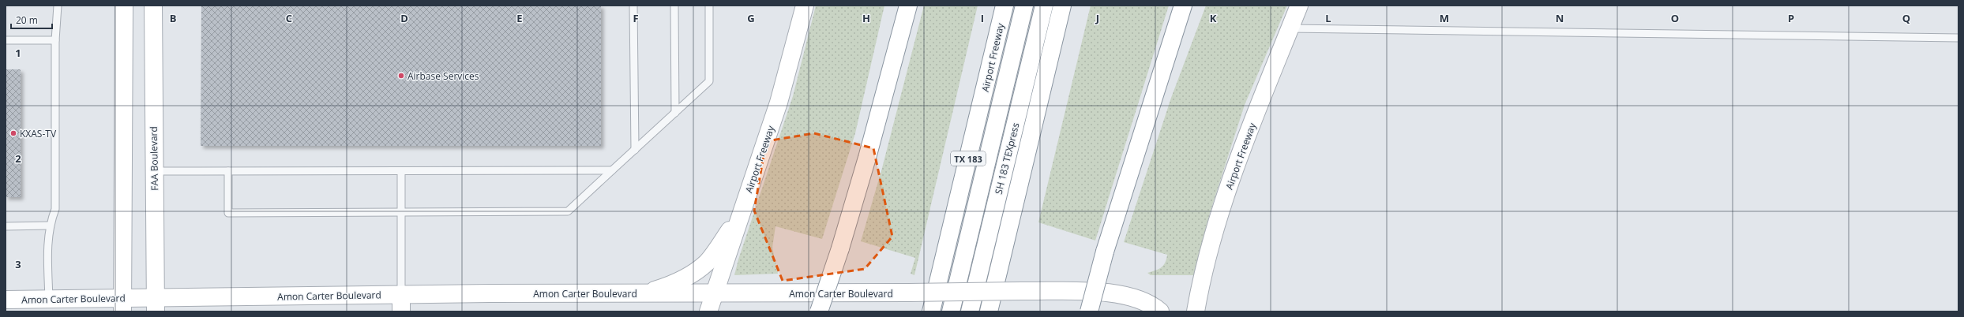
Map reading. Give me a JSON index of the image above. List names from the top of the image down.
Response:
{
  "streets": {
    "main road": [
      "Airport Freeway",
      "FAA Boulevard",
      "TX 183",
      "SH 183 TEXpress",
      "Amon Carter Boulevard"
    ]
  },
  "crossings": [
    ["Airport Freeway", "Amon Carter Boulevard"],
    ["FAA Boulevard", "Amon Carter Boulevard"]
  ],
  "places": ["Airbase Services", "KXAS-TV"],
  "scale_bar": "20 m",
  "grid": {
    "columns": [
      "B",
      "C",
      "D",
      "E",
      "F",
      "G",
      "H",
      "I",
      "J",
      "K",
      "L",
      "M",
      "N",
      "O",
      "P",
      "Q"
    ],
    "rows": ["1", "2", "3"]
  }
}
